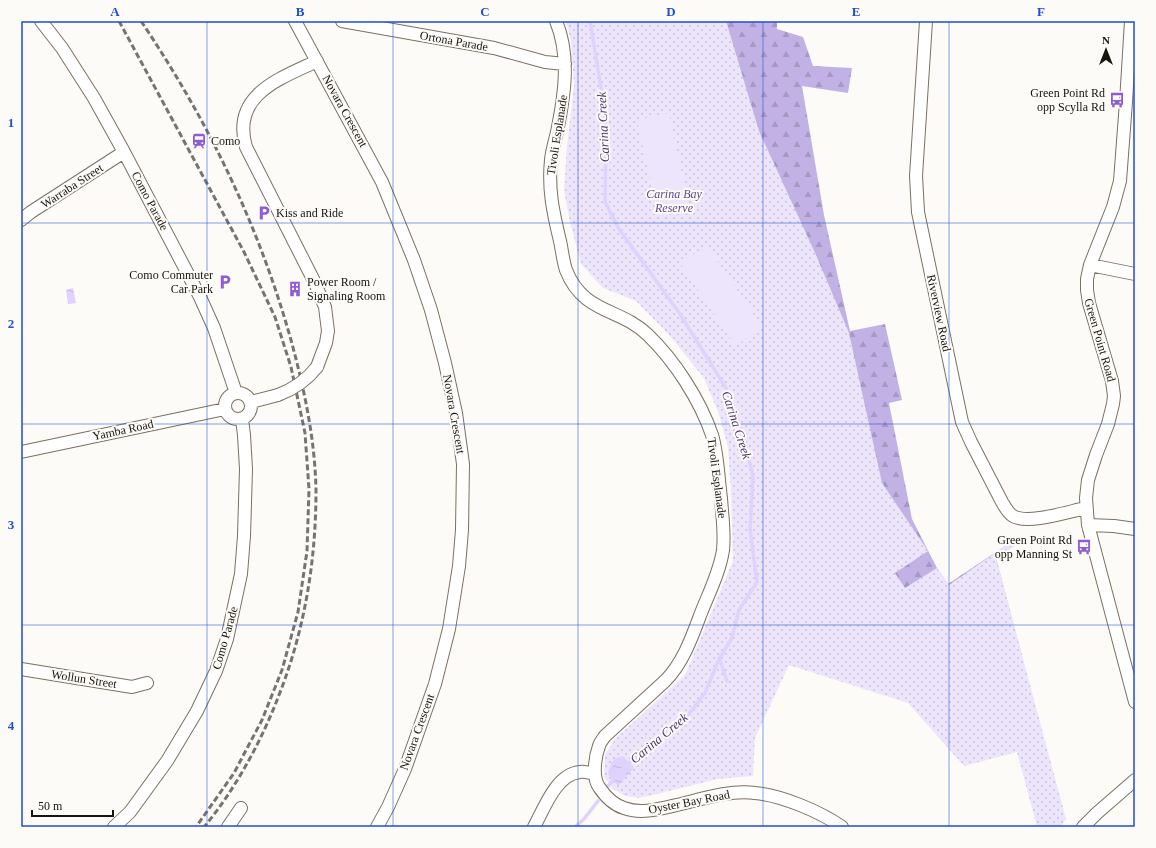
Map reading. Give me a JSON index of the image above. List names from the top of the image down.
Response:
{
  "streets": {
    "street": [
      "Ortona Parade",
      "Novara Crescent",
      "Tivoli Esplanade",
      "Warraba Street",
      "Como Parade",
      "Riverview Road",
      "Green Point Road",
      "Yamba Road",
      "Wollun Street",
      "Oyster Bay Road"
    ]
  },
  "crossings": [
    ["Ortona Parade", "Tivoli Esplanade"],
    ["Tivoli Esplanade", "Oyster Bay Road"],
    ["Warraba Street", "Como Parade"],
    ["Como Parade", "Yamba Road"],
    ["Riverview Road", "Green Point Road"]
  ],
  "water": ["Carina Creek"],
  "parks": ["Carina Bay Reserve"],
  "places": {
    "bus stop": ["Green Point Rd opp Scylla Rd", "Green Point Rd opp Manning St"],
    "station": ["Como"],
    "parking": ["Kiss and Ride", "Como Commuter Car Park"],
    "building": ["Power Room / Signaling Room"]
  },
  "scale_bar": "50 m",
  "north": "top",
  "grid": {
    "columns": [
      "A",
      "B",
      "C",
      "D",
      "E",
      "F"
    ],
    "rows": [
      "1",
      "2",
      "3",
      "4"
    ]
  }
}
